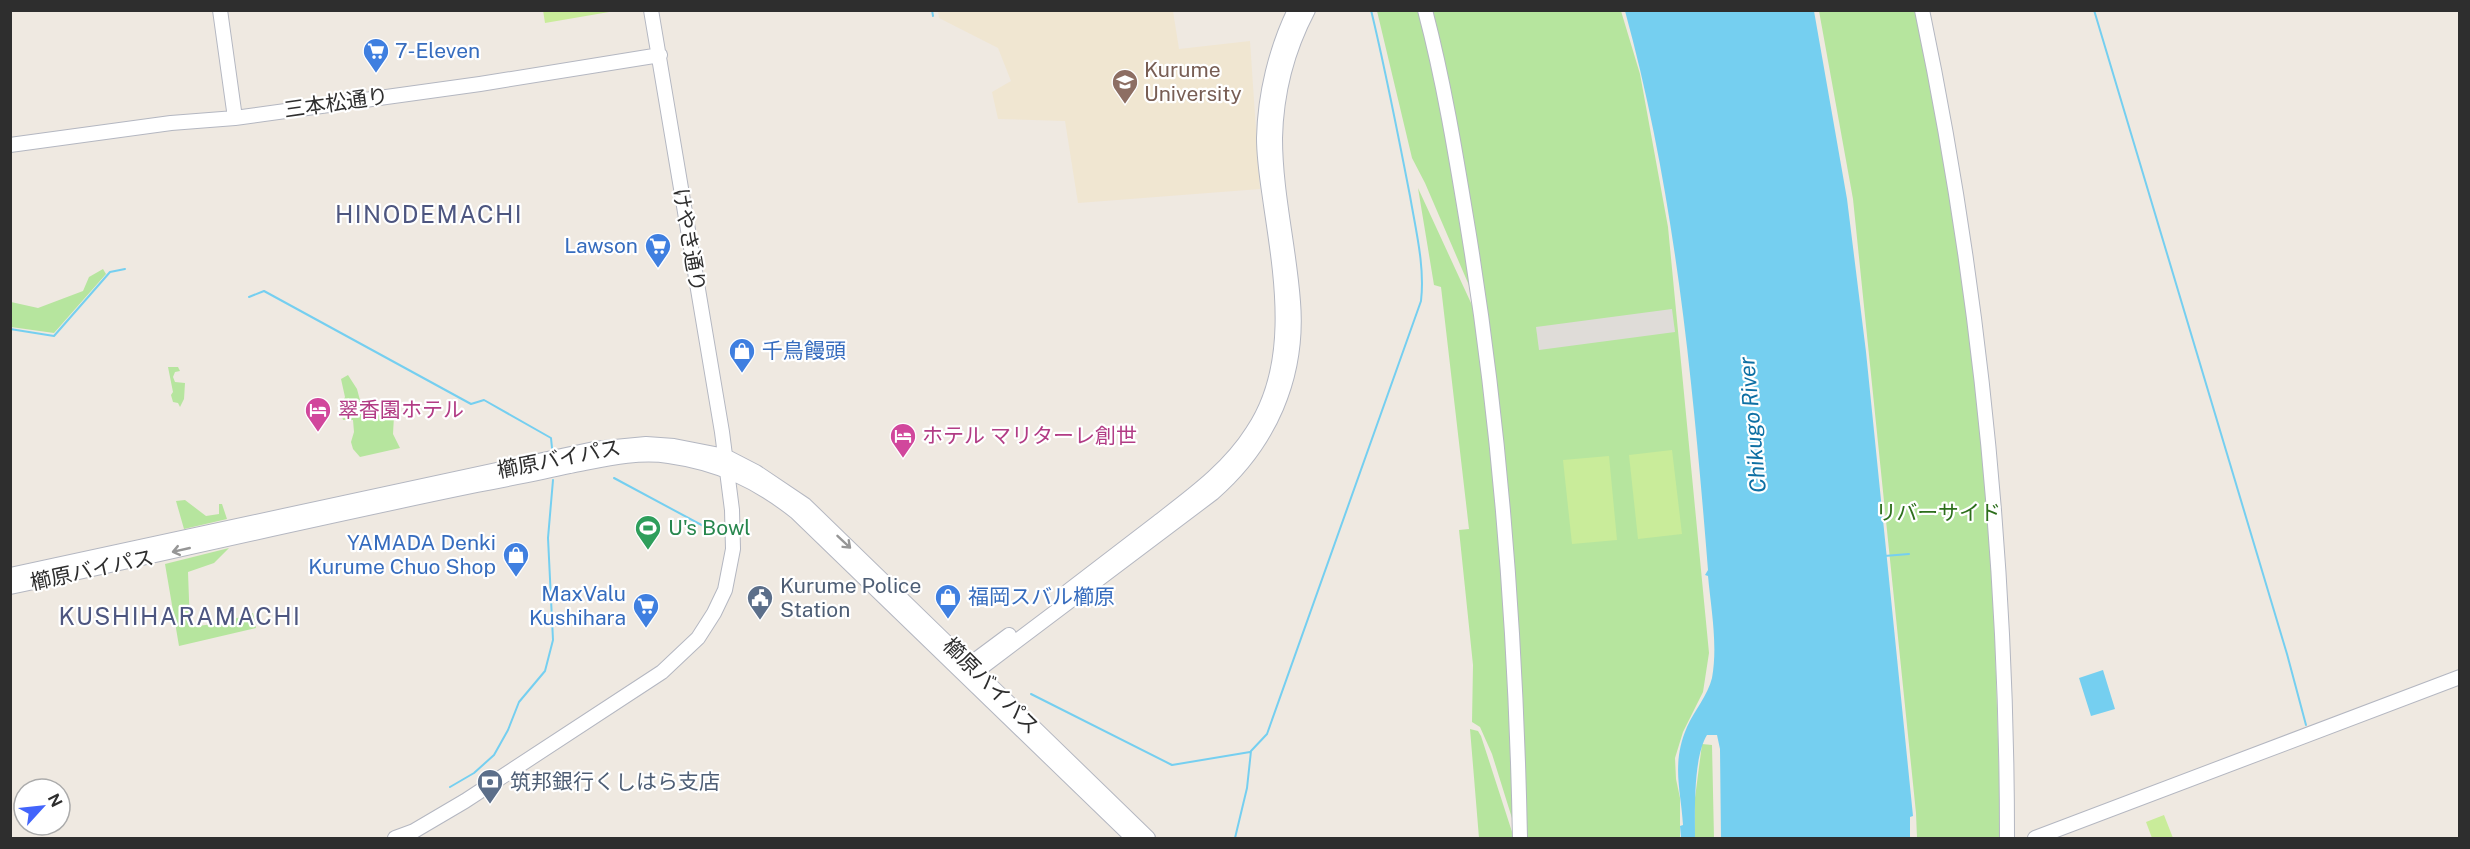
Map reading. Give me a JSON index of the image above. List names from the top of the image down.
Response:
{
  "streets": {
    "street": ["三本松通り", "けやき通り", "櫛原バイパス"]
  },
  "crossings": [
    ["三本松通り", "けやき通り"],
    ["けやき通り", "櫛原バイパス"]
  ],
  "districts": ["HINODEMACHI", "KUSHIHARAMACHI"],
  "water": ["Chikugo River"],
  "parks": ["リバーサイド"],
  "places": {
    "supermarket": ["7-Eleven", "Lawson", "MaxValu Kushihara"],
    "school or university": ["Kurume University"],
    "shop": ["千鳥饅頭", "YAMADA Denki Kurume Chuo Shop", "福岡スバル櫛原"],
    "hotel": ["翠香園ホテル", "ホテル マリターレ創世"],
    "sports": ["U's Bowl"],
    "public building": ["Kurume Police Station"],
    "bank": ["筑邦銀行くしはら支店"]
  },
  "north": "top right"
}
